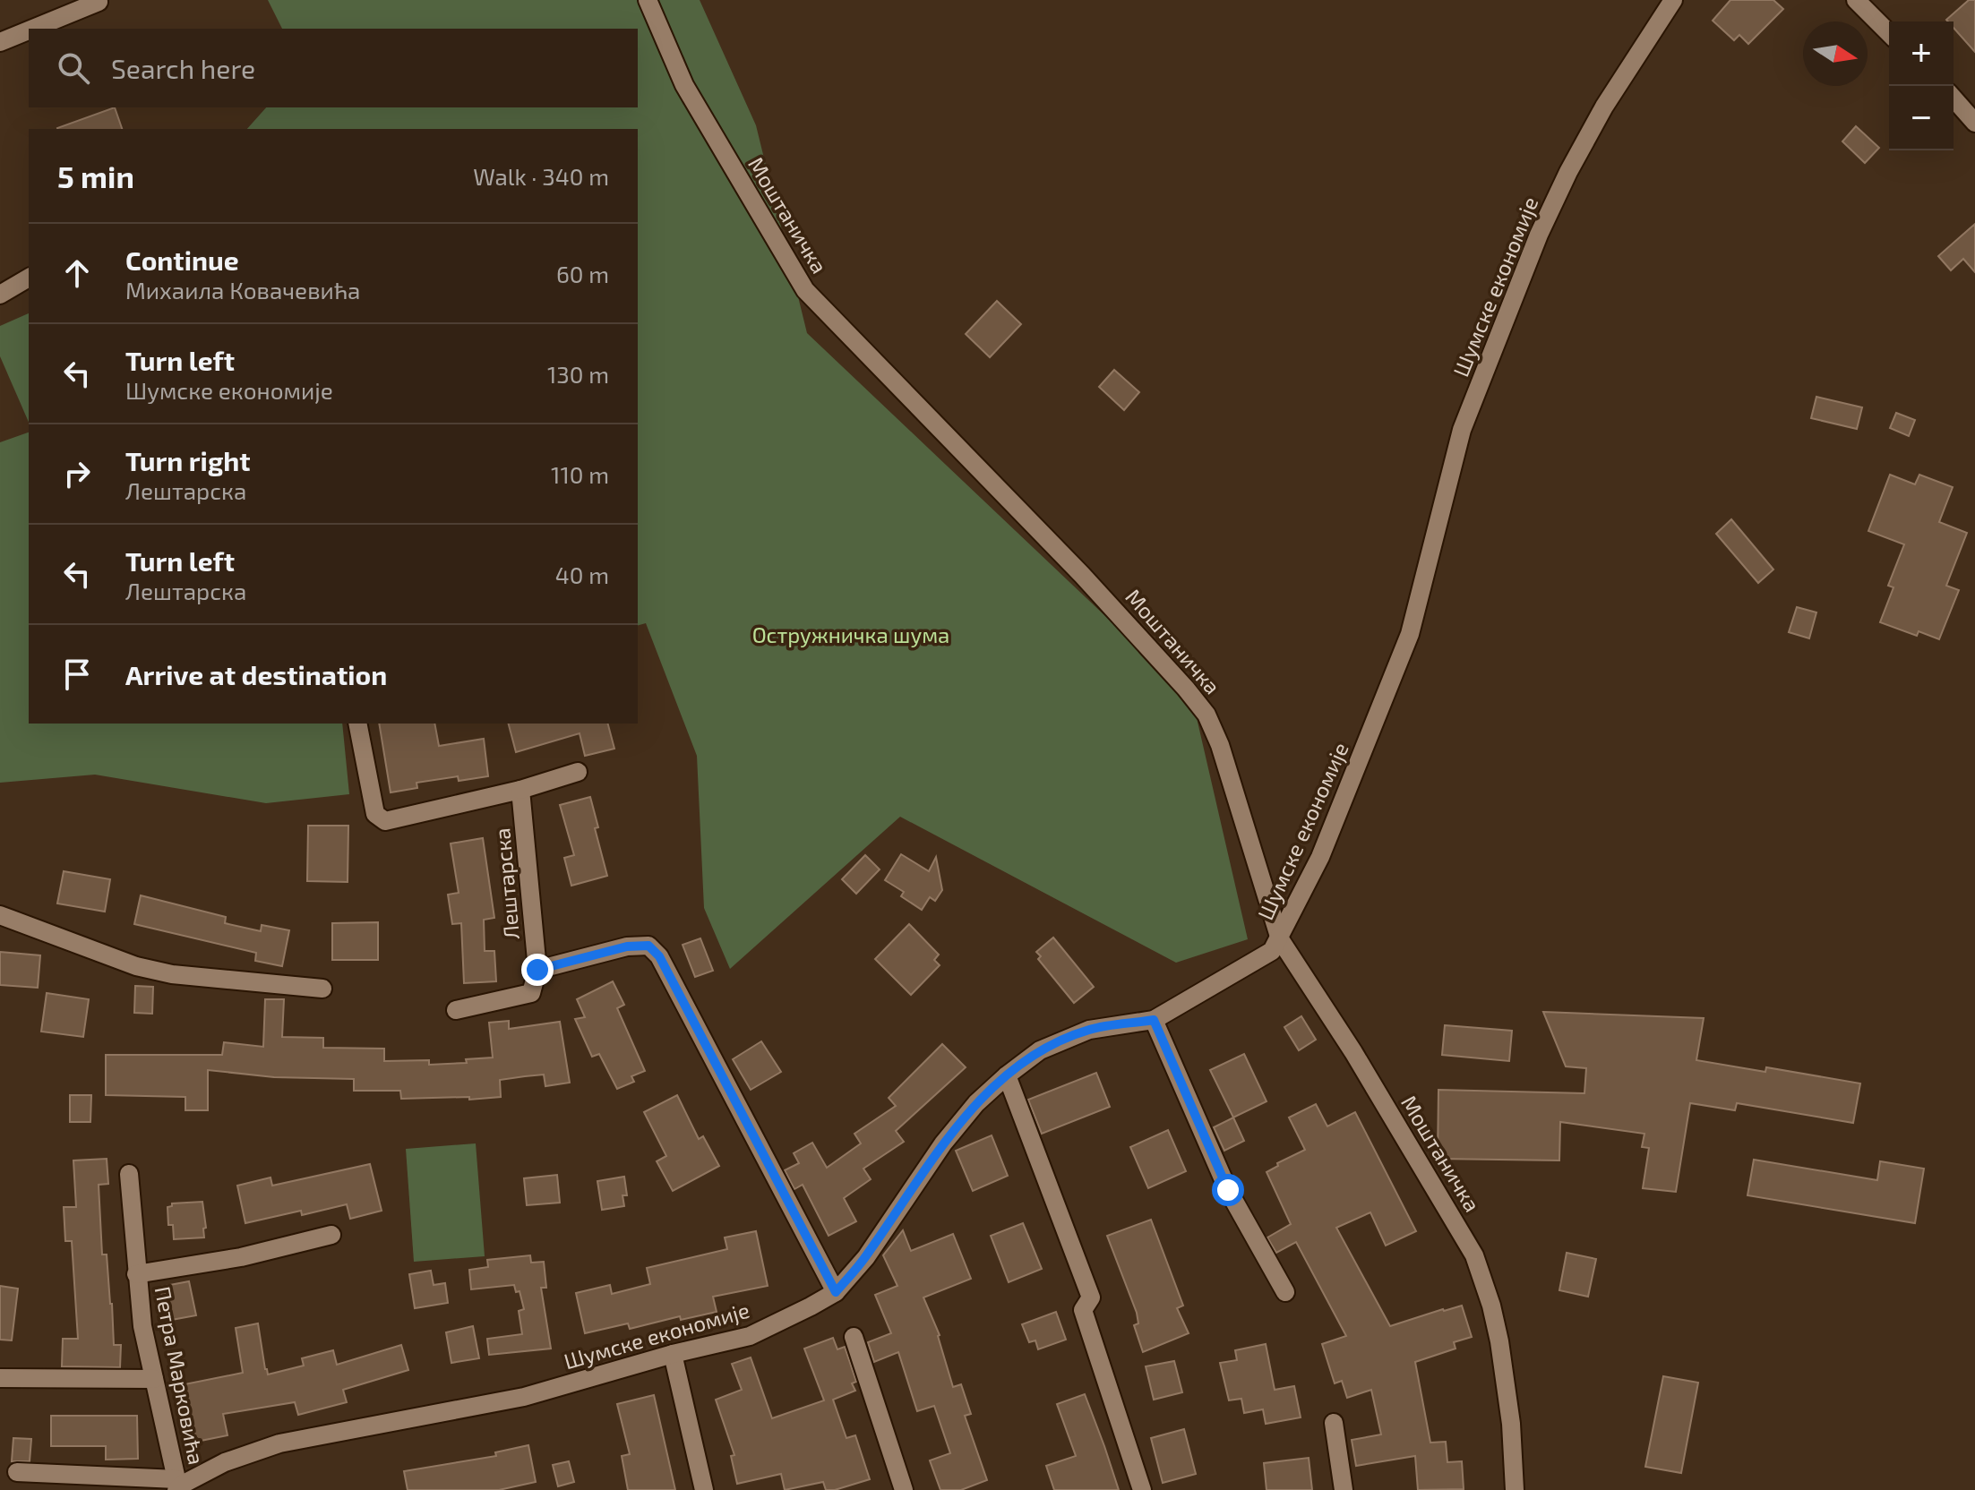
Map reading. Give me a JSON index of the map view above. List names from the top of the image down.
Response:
{
  "streets": {
    "street": [
      "Моштаничка",
      "Шумске економије",
      "Лештарска",
      "Петра Марковића"
    ]
  },
  "crossings": [
    ["Моштаничка", "Шумске економије"],
    ["Шумске економије", "Петра Марковића"]
  ],
  "parks": ["Остружничка шума"],
  "north": "right",
  "page": {
    "map_buttons": ["+", "−"],
    "search": "Search here",
    "heading": ["5 min", "Walk · 340 m"],
    "list": [
      ["Continue", "Михаила Ковачевића", "60 m"],
      ["Turn left", "Шумске економије", "130 m"],
      ["Turn right", "Лештарска", "110 m"],
      ["Turn left", "Лештарска", "40 m"],
      "Arrive at destination"
    ]
  }
}
